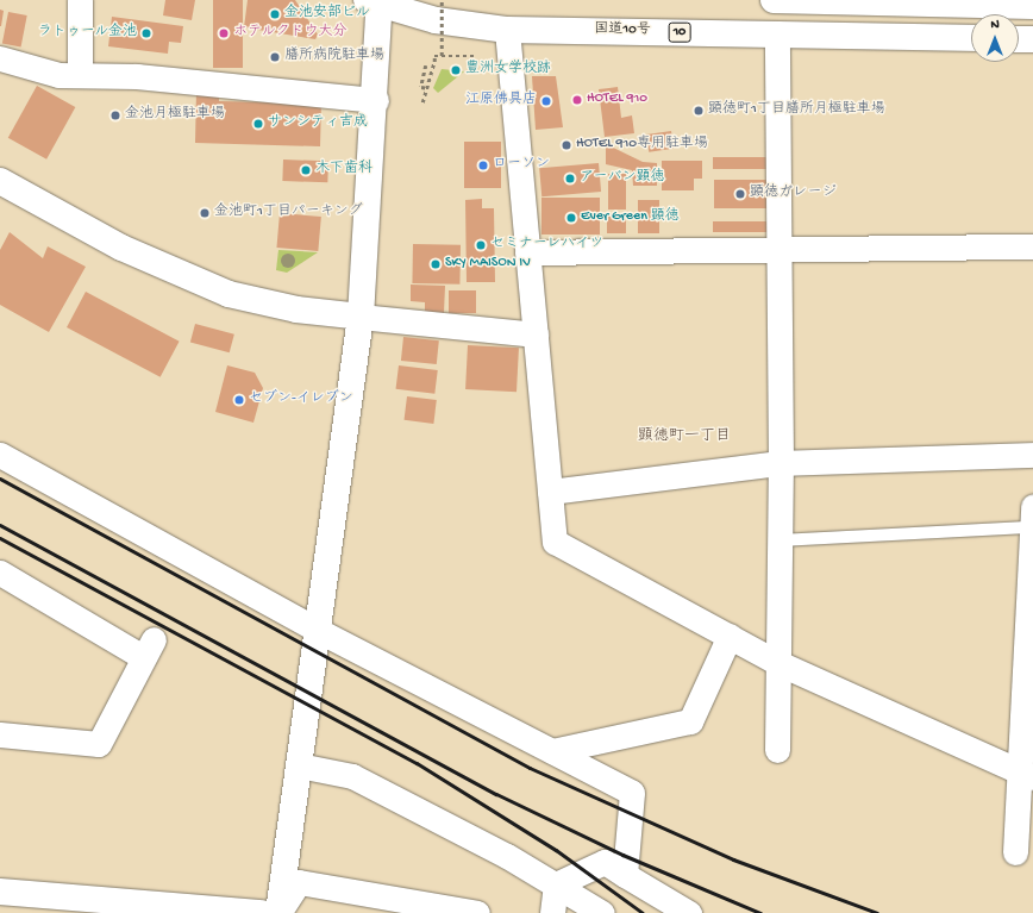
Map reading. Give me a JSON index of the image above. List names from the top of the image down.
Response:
{
  "streets": {
    "main road": ["国道10号", "10"]
  },
  "districts": ["顕徳町一丁目"],
  "places": [
    "金池安部ビル",
    "ラトゥール金池",
    "ホテルクドウ大分",
    "膳所病院駐車場",
    "豊洲女学校跡",
    "HOTEL 910",
    "江原佛具店",
    "顕徳町1丁目膳所月極駐車場",
    "金池月極駐車場",
    "サンシティ吉成",
    "HOTEL 910専用駐車場",
    "ローソン",
    "木下歯科",
    "アーバン顕徳",
    "顕徳ガレージ",
    "金池町1丁目パーキング",
    "Ever Green 顕徳",
    "セミナーレハイツ",
    "SKY MAISON IV",
    "セブン-イレブン"
  ],
  "north": "top"
}
